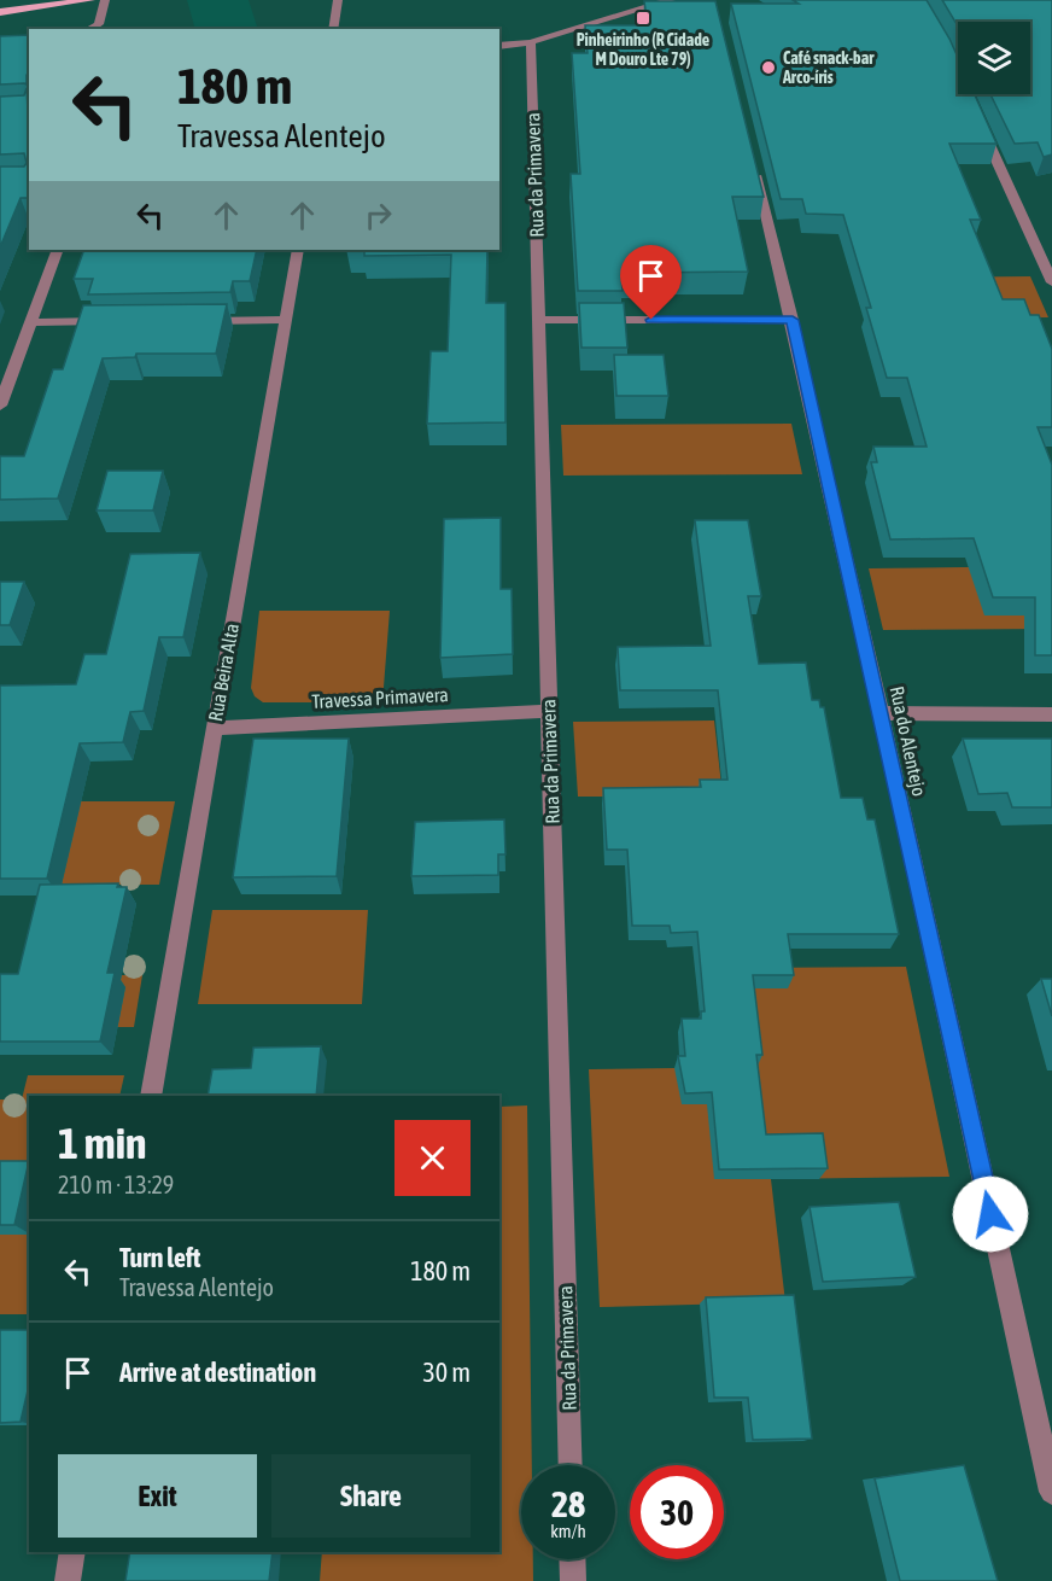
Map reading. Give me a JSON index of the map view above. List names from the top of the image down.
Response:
{
  "streets": {
    "street": [
      "Rua da Primavera",
      "Rua Beira Alta",
      "Travessa Primavera",
      "Rua do Alentejo"
    ]
  },
  "crossings": [
    ["Rua da Primavera", "Travessa Primavera"],
    ["Rua Beira Alta", "Travessa Primavera"]
  ],
  "places": {
    "transit": ["Pinheirinho (R Cidade M Douro Lte 79)"],
    "other": ["Café snack-bar Arco-íris"]
  },
  "page": {
    "turn": ["180 m", "Travessa Alentejo"],
    "heading": ["1 min", "210 m · 13:29"],
    "list": [
      {
        "name": "Turn left",
        "note": "Travessa Alentejo",
        "value": "180 m"
      },
      {
        "name": "Arrive at destination",
        "value": "30 m"
      }
    ],
    "buttons": ["Exit", "Share"],
    "speed": "28 km/h",
    "limit": "30"
  }
}
